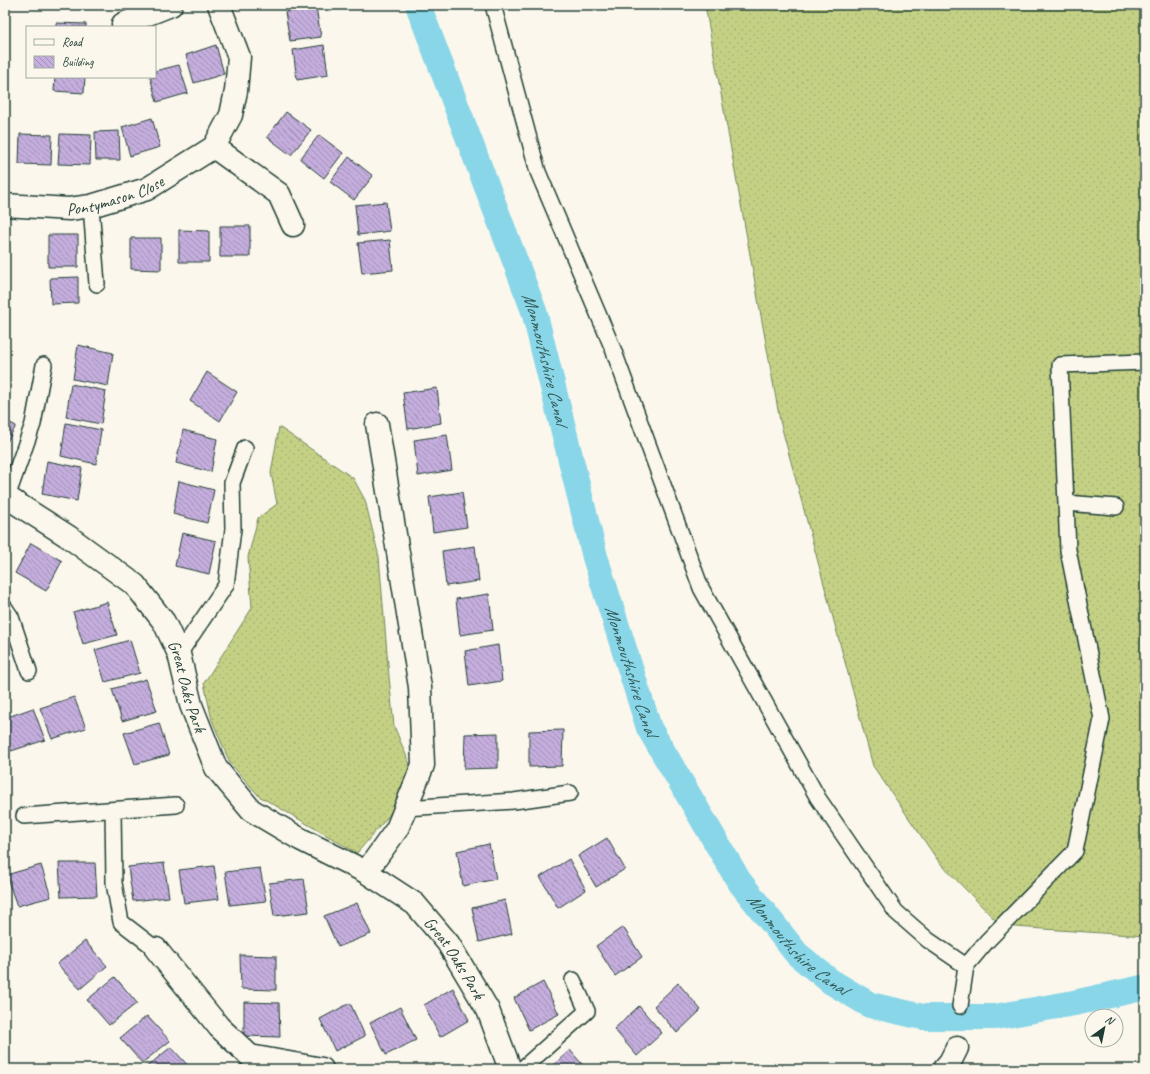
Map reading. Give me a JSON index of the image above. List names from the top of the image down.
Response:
{
  "streets": {
    "street": ["Pontymason Close", "Great Oaks Park"]
  },
  "water": ["Monmouthshire Canal"],
  "legend": ["Road", "Building"],
  "north": "top right"
}
